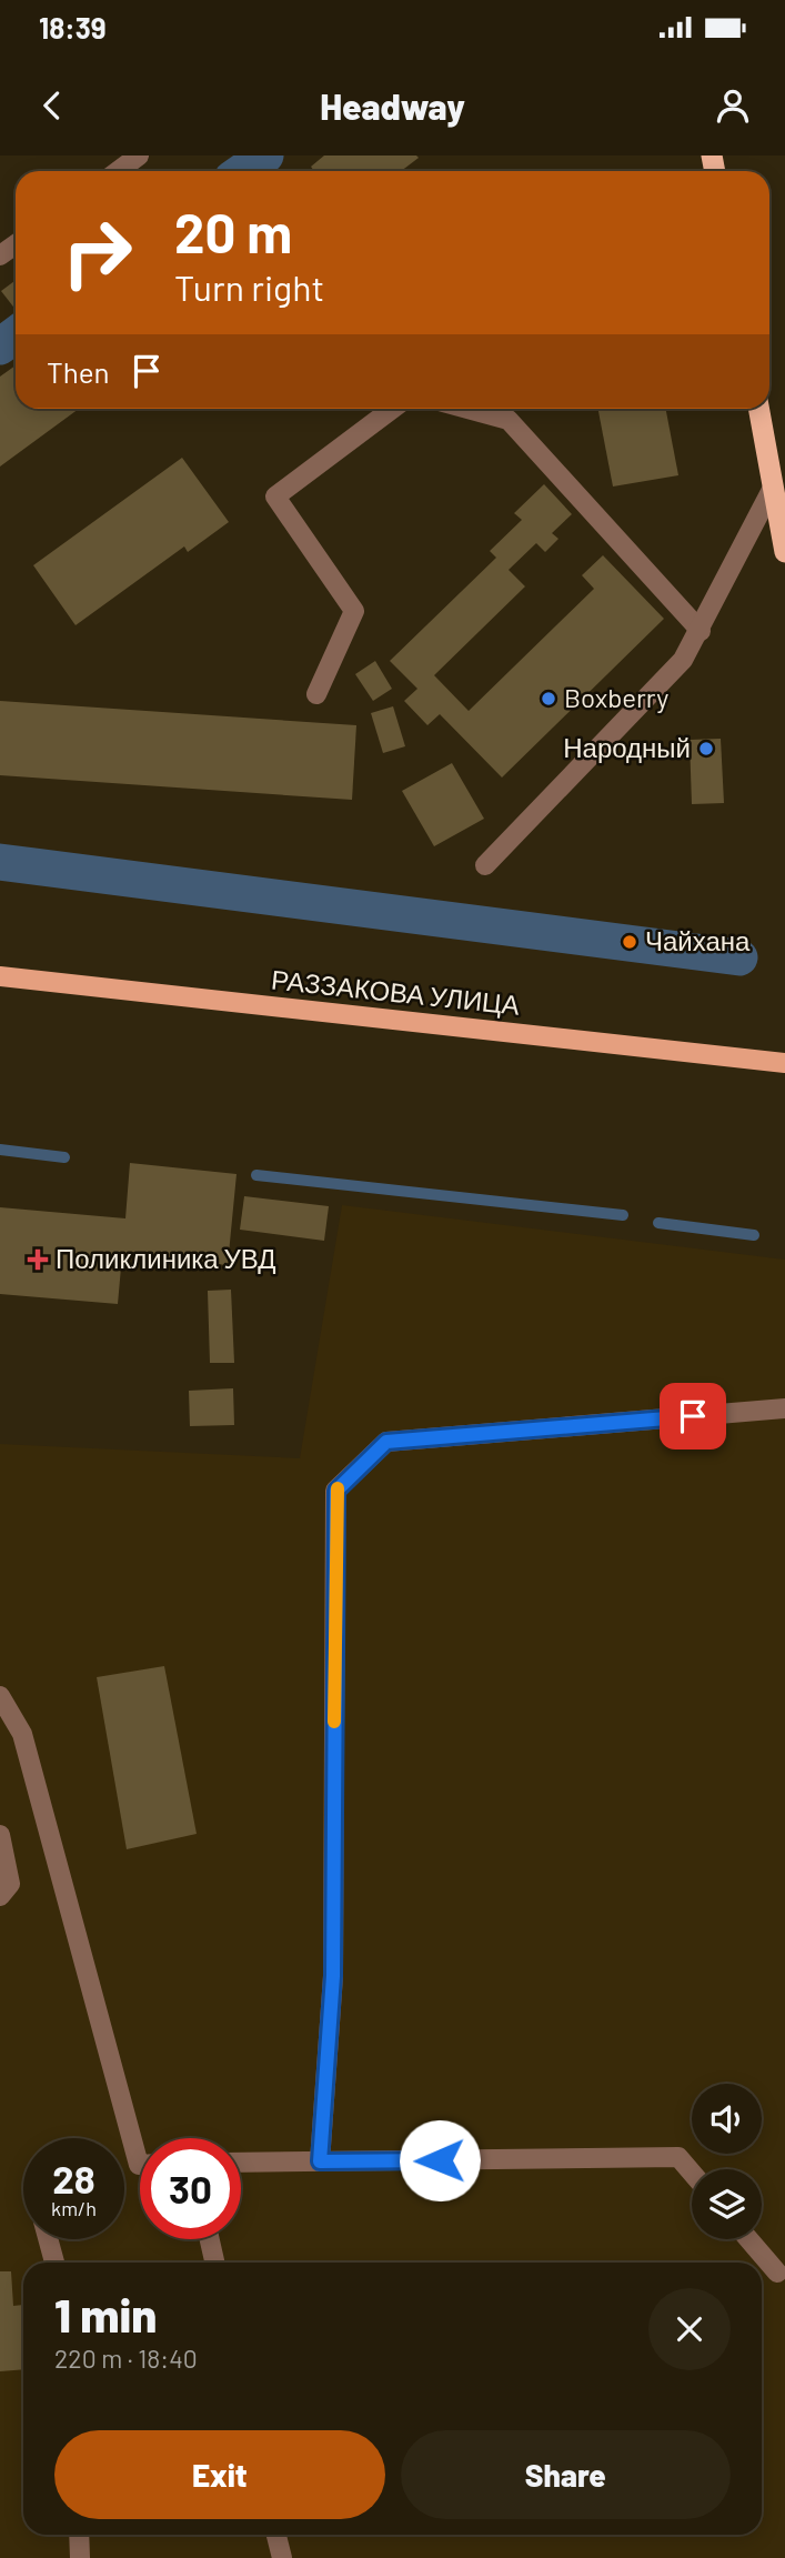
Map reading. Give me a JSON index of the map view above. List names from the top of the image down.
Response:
{
  "streets": {
    "main road": ["РАЗЗАКОВА УЛИЦА"]
  },
  "places": {
    "other": ["Boxberry", "Народный", "Чайхана"],
    "health": ["Поликлиника УВД"]
  },
  "page": {
    "status": "18:39",
    "header": "Headway",
    "turn": ["20 m", "Turn right"],
    "then": "Then",
    "speed": "28 km/h",
    "limit": "30",
    "heading": ["1 min", "220 m · 18:40"],
    "buttons": ["Exit", "Share"]
  }
}
